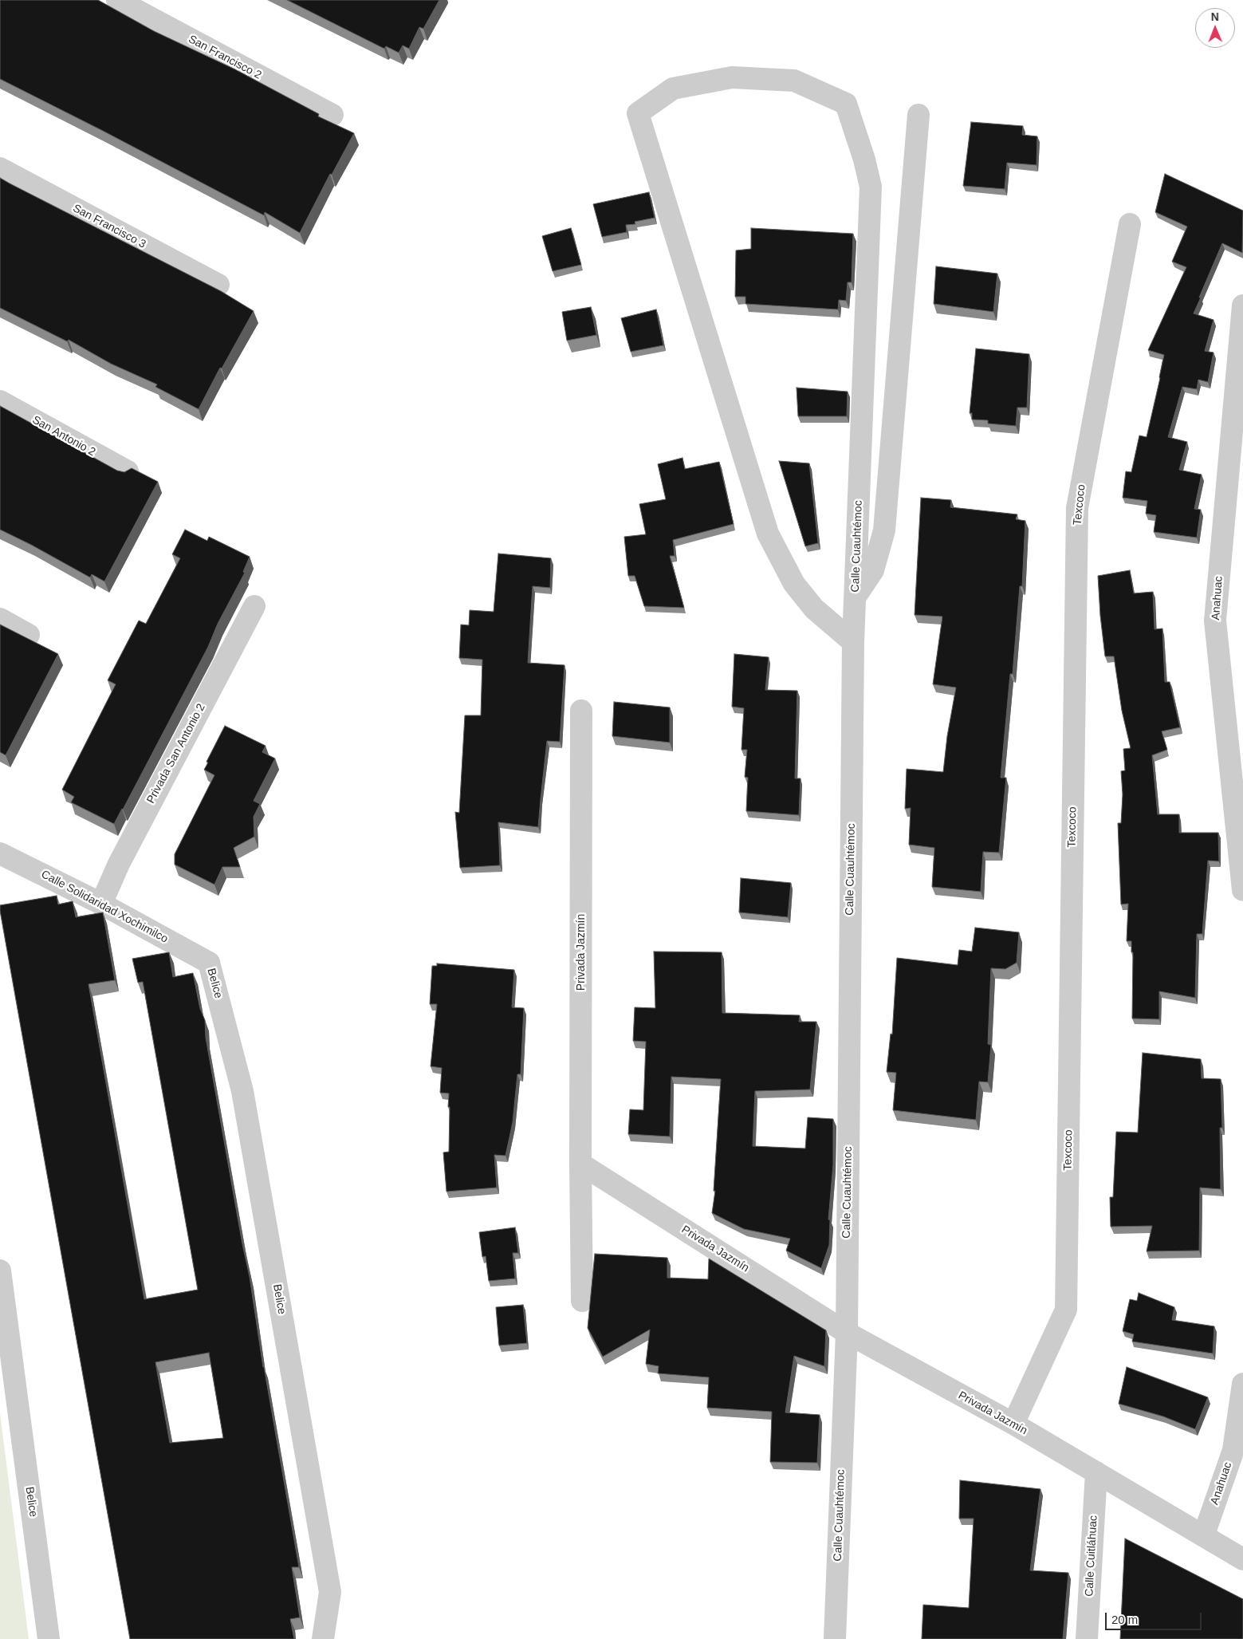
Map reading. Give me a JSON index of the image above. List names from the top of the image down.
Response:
{
  "streets": {
    "street": [
      "San Francisco 2",
      "San Francisco 3",
      "San Antonio 2",
      "Texcoco",
      "Calle Cuauhtémoc",
      "Anahuac",
      "Privada San Antonio 2",
      "Calle Solidaridad Xochimilco",
      "Privada Jazmín",
      "Belice",
      "Calle Cuitláhuac"
    ]
  },
  "crossings": [
    ["Texcoco", "Privada Jazmín"],
    ["Calle Cuauhtémoc", "Privada Jazmín"],
    ["Anahuac", "Privada Jazmín"],
    ["Privada San Antonio 2", "Calle Solidaridad Xochimilco"],
    ["Calle Solidaridad Xochimilco", "Belice"],
    ["Privada Jazmín", "Calle Cuitláhuac"]
  ],
  "scale_bar": "20 m",
  "north": "top"
}
